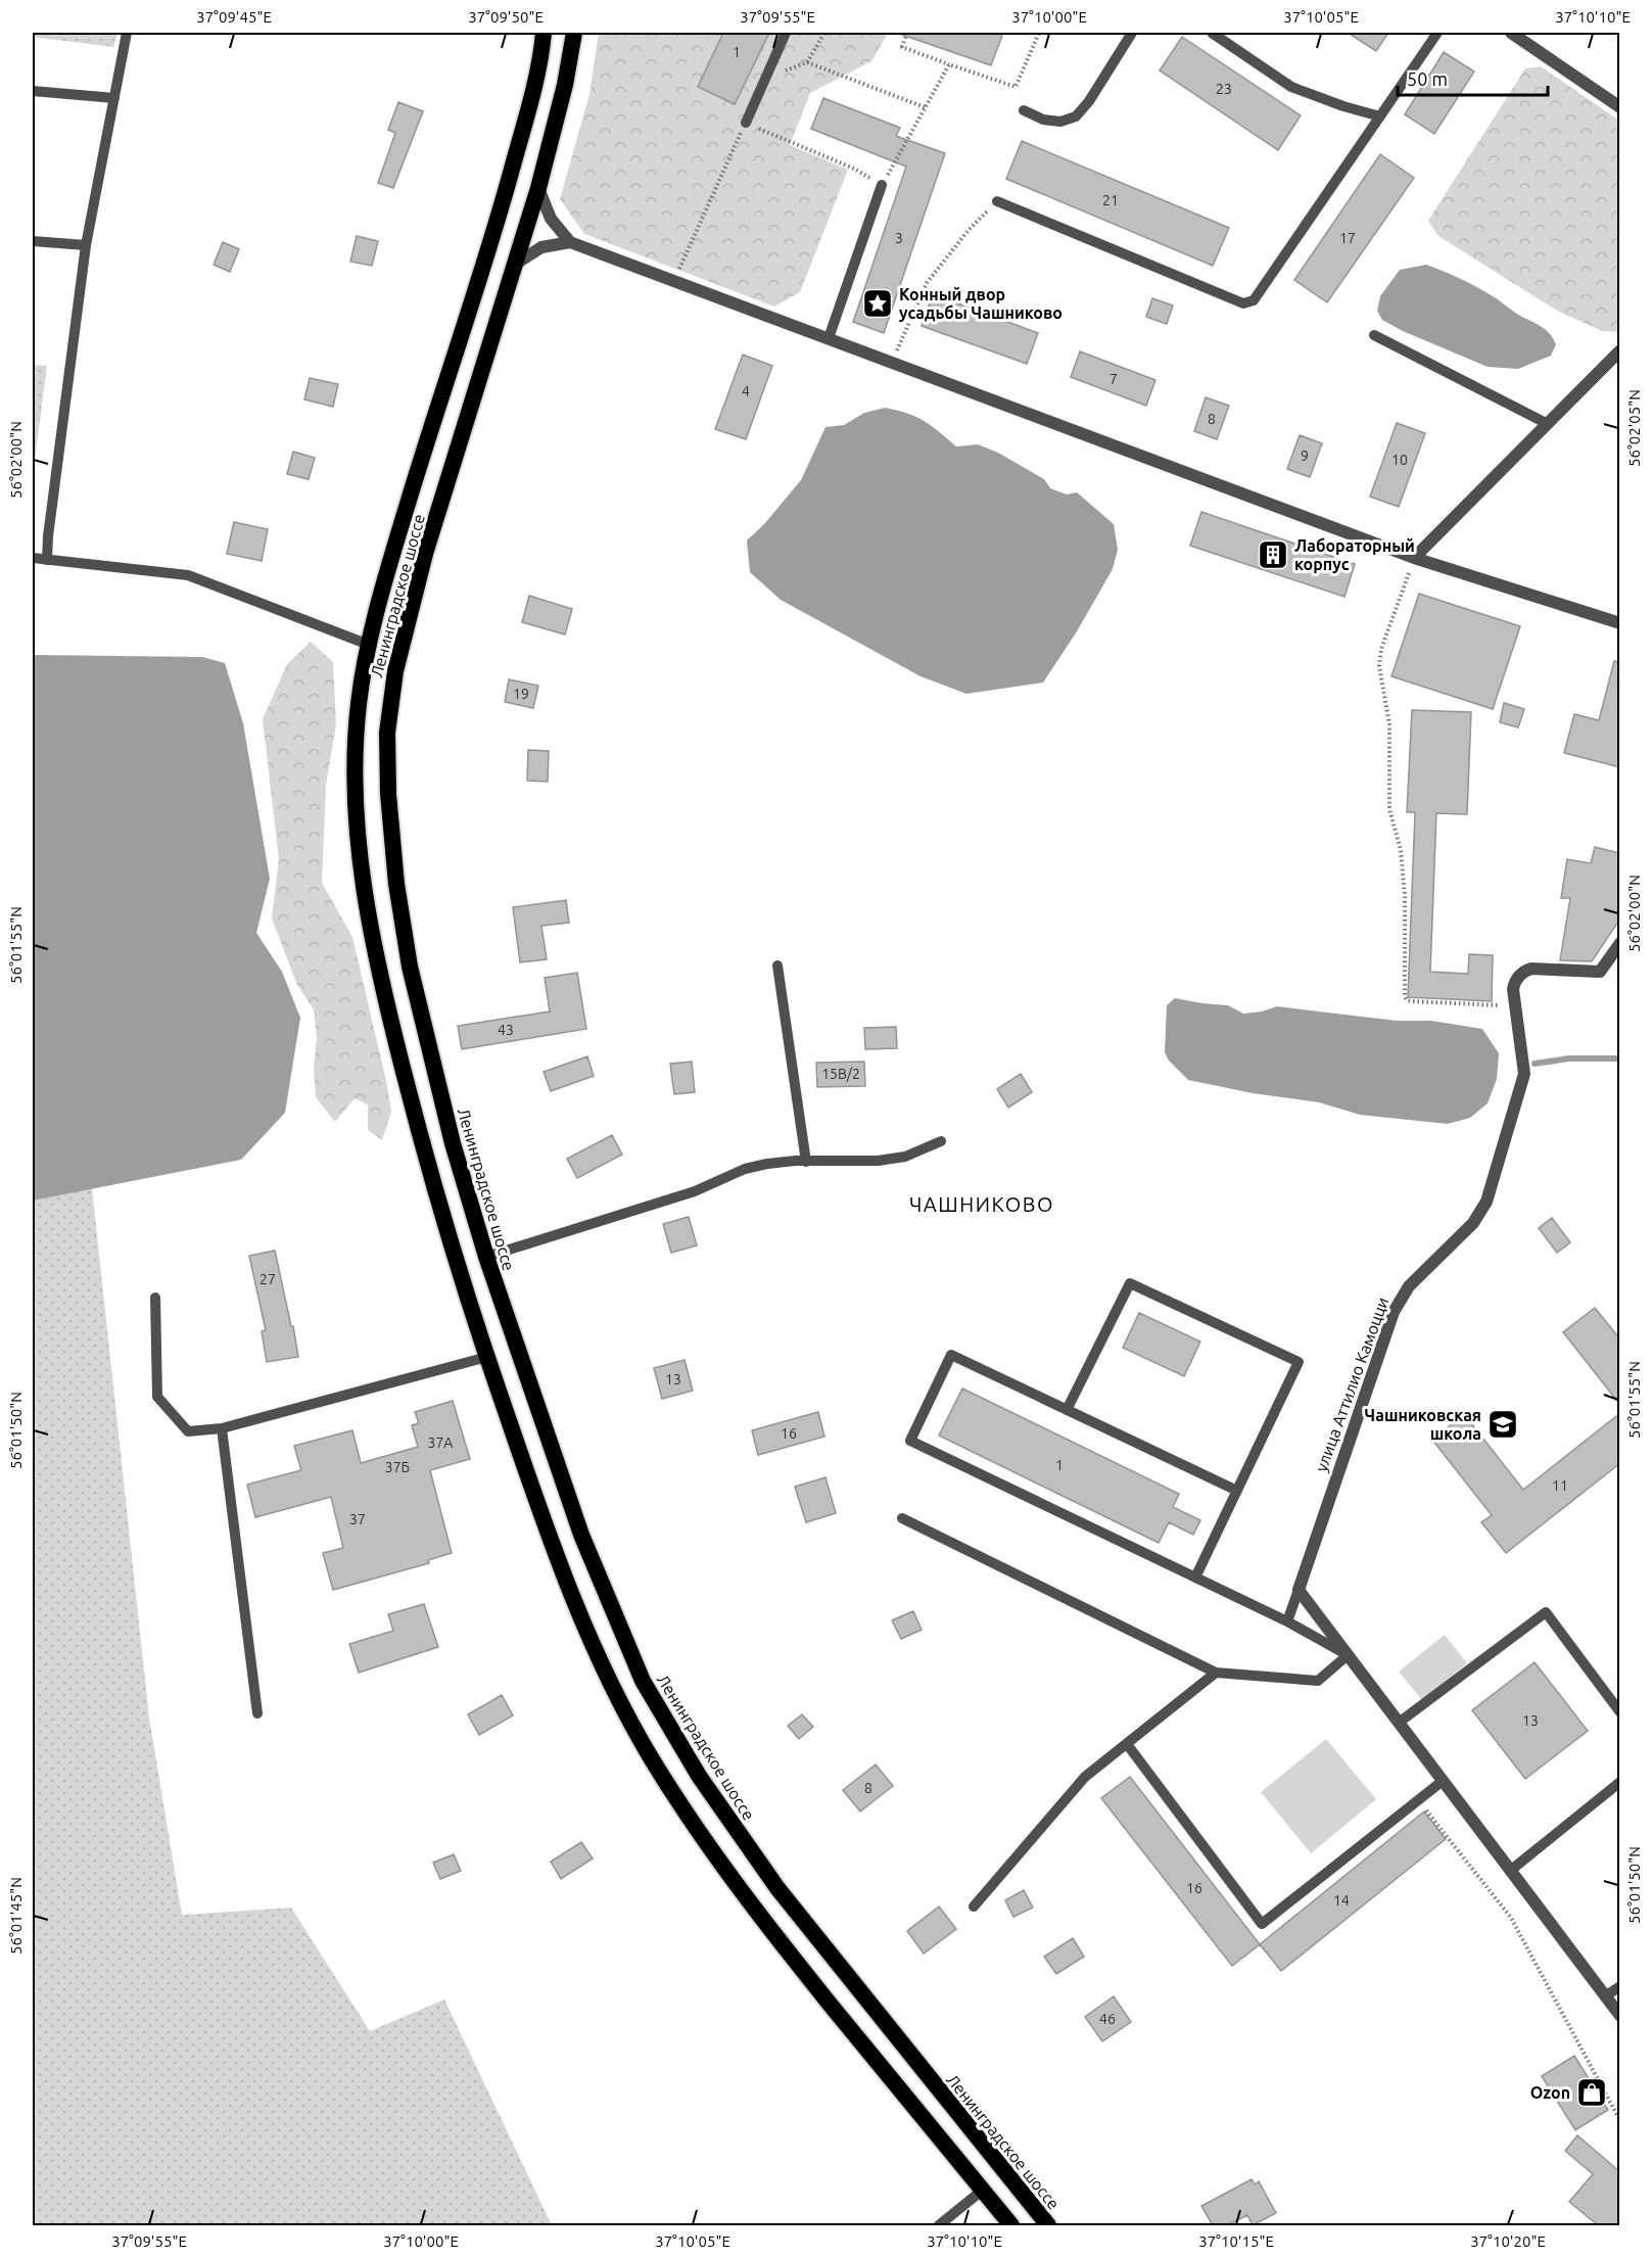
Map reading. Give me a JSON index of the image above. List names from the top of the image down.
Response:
{
  "streets": {
    "highway": ["Ленинградское шоссе"],
    "street": ["улица Аттилио Камоцци"]
  },
  "districts": ["ЧАШНИКОВО"],
  "places": {
    "place": ["Конный двор усадьбы Чашниково"],
    "building": ["Лабораторный корпус"],
    "school or university": ["Чашниковская школа"],
    "shop": ["Ozon"]
  },
  "house_numbers": [
    "1",
    "23",
    "21",
    "3",
    "17",
    "7",
    "4",
    "8",
    "9",
    "10",
    "19",
    "43",
    "15В/2",
    "27",
    "13",
    "16",
    "37А",
    "1",
    "37Б",
    "11",
    "37",
    "13",
    "8",
    "16",
    "14",
    "46"
  ],
  "scale_bar": "50 m",
  "coordinates": [
    "37°09'45\"E",
    "37°09'50\"E",
    "37°09'55\"E",
    "37°10'00\"E",
    "37°10'05\"E",
    "37°10'10\"E",
    "56°02'05\"N",
    "56°02'00\"N",
    "56°01'55\"N",
    "56°01'50\"N",
    "56°01'45\"N",
    "37°10'15\"E",
    "37°10'20\"E"
  ]
}
